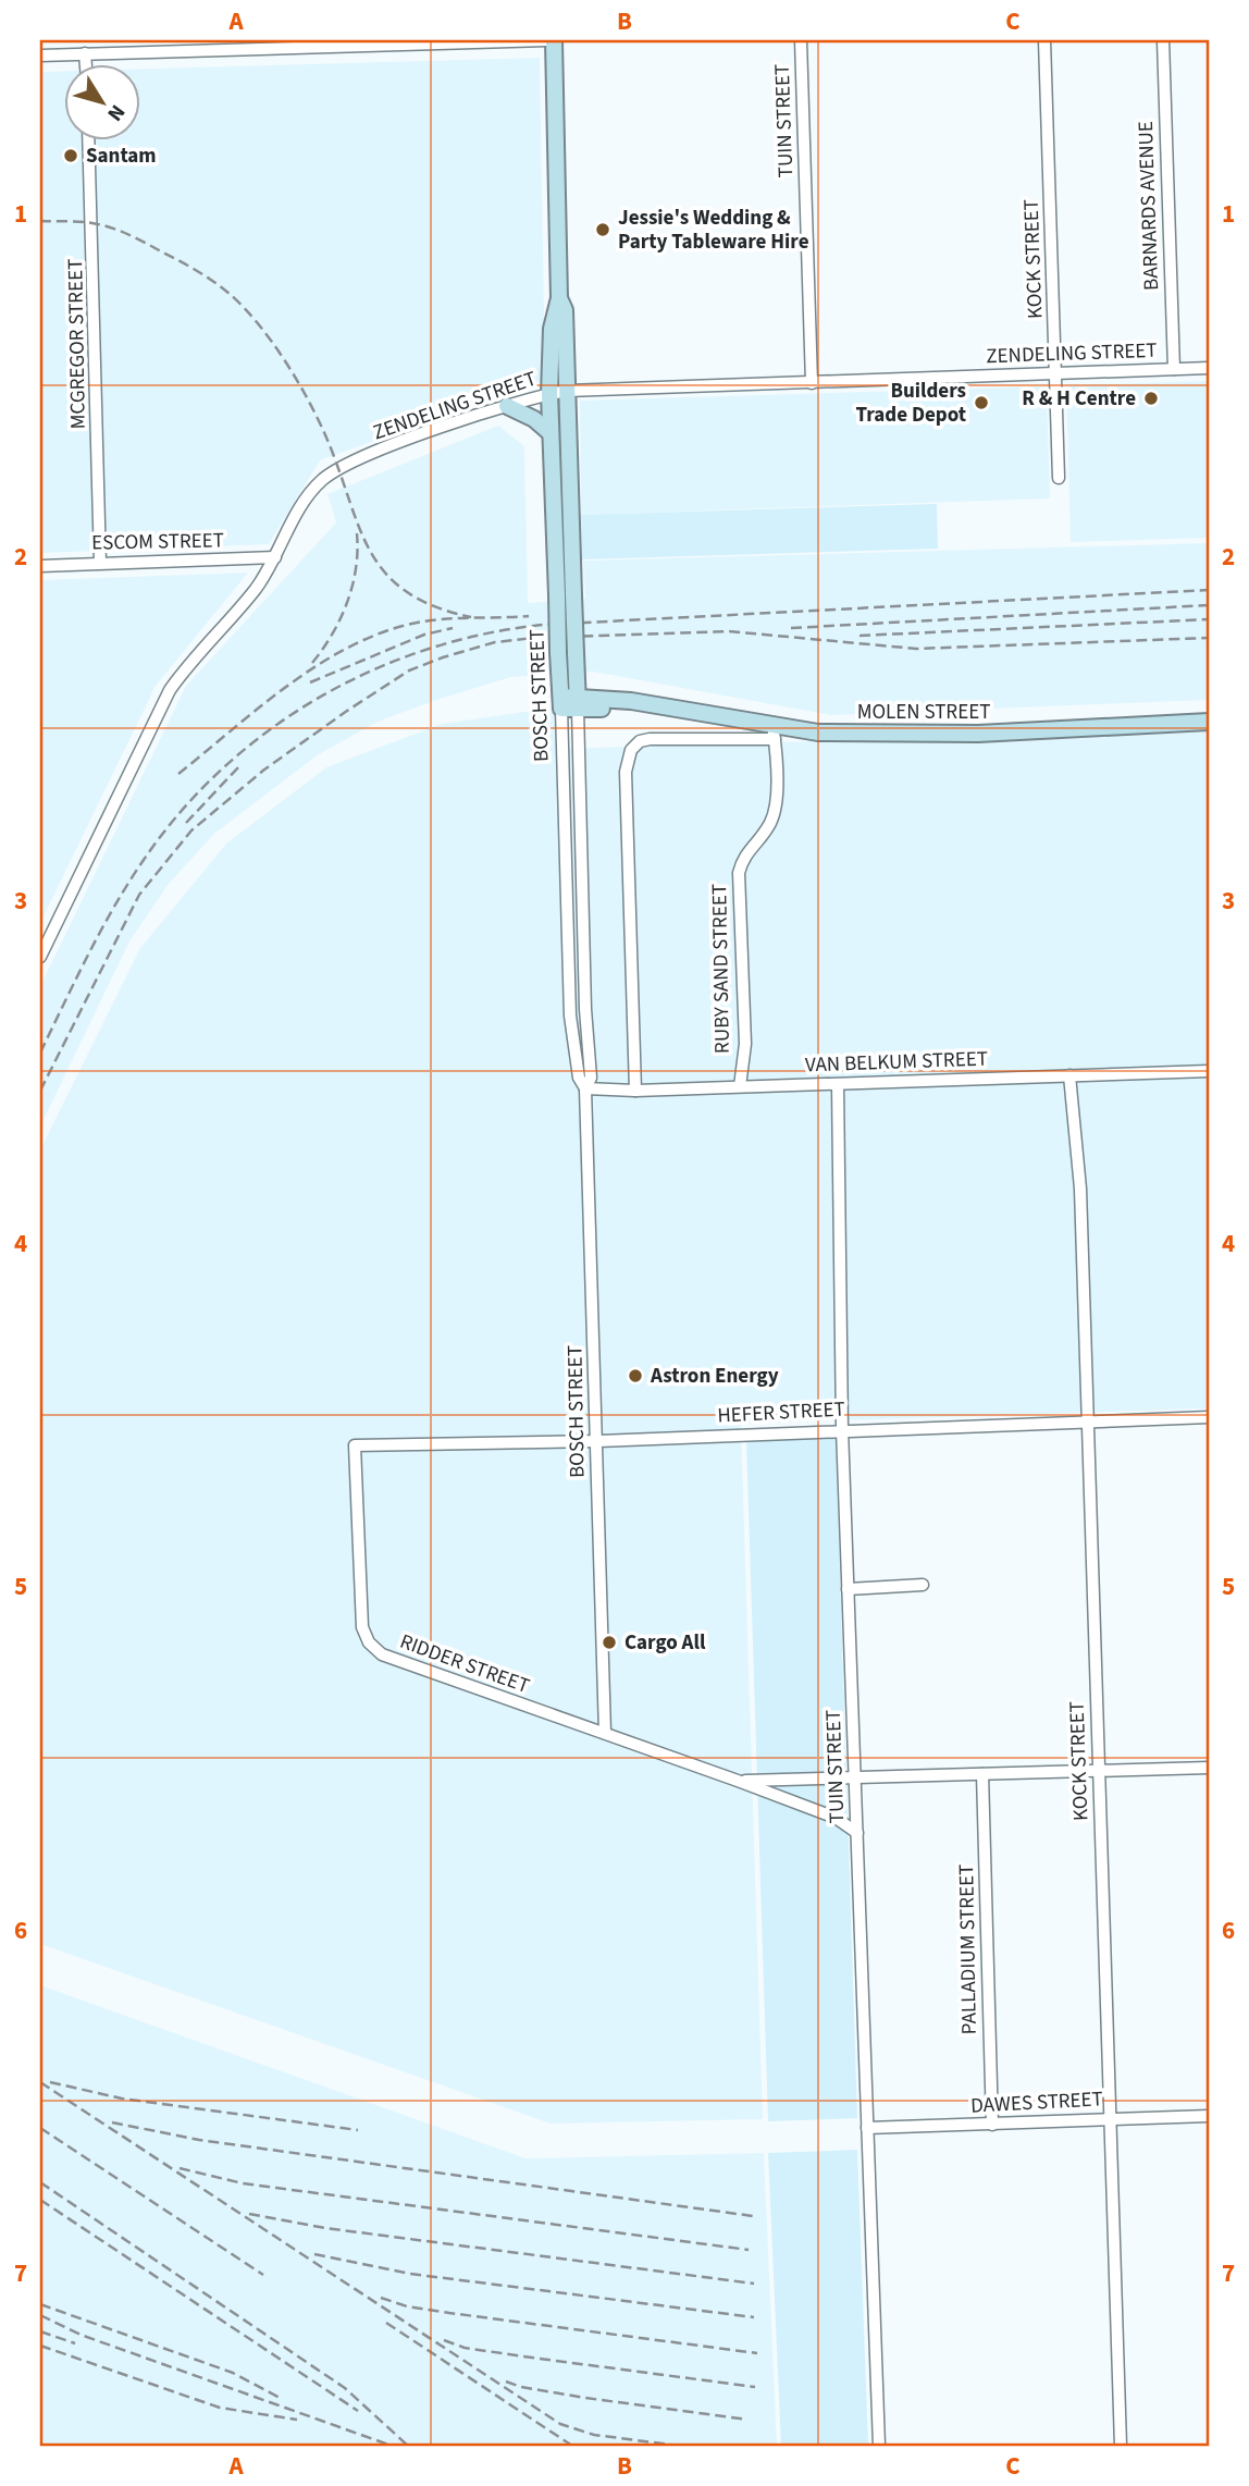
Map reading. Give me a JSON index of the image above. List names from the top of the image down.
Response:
{
  "streets": {
    "street": [
      "TUIN STREET",
      "BARNARDS AVENUE",
      "KOCK STREET",
      "MCGREGOR STREET",
      "ZENDELING STREET",
      "ESCOM STREET",
      "BOSCH STREET",
      "MOLEN STREET",
      "RUBY SAND STREET",
      "VAN BELKUM STREET",
      "HEFER STREET",
      "RIDDER STREET",
      "PALLADIUM STREET",
      "DAWES STREET"
    ]
  },
  "crossings": [
    ["TUIN STREET", "ZENDELING STREET"],
    ["TUIN STREET", "VAN BELKUM STREET"],
    ["TUIN STREET", "HEFER STREET"],
    ["TUIN STREET", "RIDDER STREET"],
    ["TUIN STREET", "DAWES STREET"],
    ["BARNARDS AVENUE", "ZENDELING STREET"],
    ["KOCK STREET", "ZENDELING STREET"],
    ["KOCK STREET", "VAN BELKUM STREET"],
    ["KOCK STREET", "HEFER STREET"],
    ["KOCK STREET", "RIDDER STREET"],
    ["KOCK STREET", "DAWES STREET"],
    ["MCGREGOR STREET", "ESCOM STREET"],
    ["ZENDELING STREET", "ESCOM STREET"],
    ["ZENDELING STREET", "BOSCH STREET"],
    ["BOSCH STREET", "MOLEN STREET"],
    ["BOSCH STREET", "VAN BELKUM STREET"],
    ["BOSCH STREET", "HEFER STREET"],
    ["BOSCH STREET", "RIDDER STREET"],
    ["MOLEN STREET", "RUBY SAND STREET"],
    ["RUBY SAND STREET", "VAN BELKUM STREET"],
    ["HEFER STREET", "RIDDER STREET"],
    ["RIDDER STREET", "PALLADIUM STREET"],
    ["PALLADIUM STREET", "DAWES STREET"]
  ],
  "places": [
    "Santam",
    "Jessie's Wedding & Party Tableware Hire",
    "R & H Centre",
    "Builders Trade Depot",
    "Astron Energy",
    "Cargo All"
  ],
  "north": "bottom right",
  "grid": {
    "columns": ["A", "B", "C"],
    "rows": [
      "1",
      "2",
      "3",
      "4",
      "5",
      "6",
      "7"
    ]
  }
}
